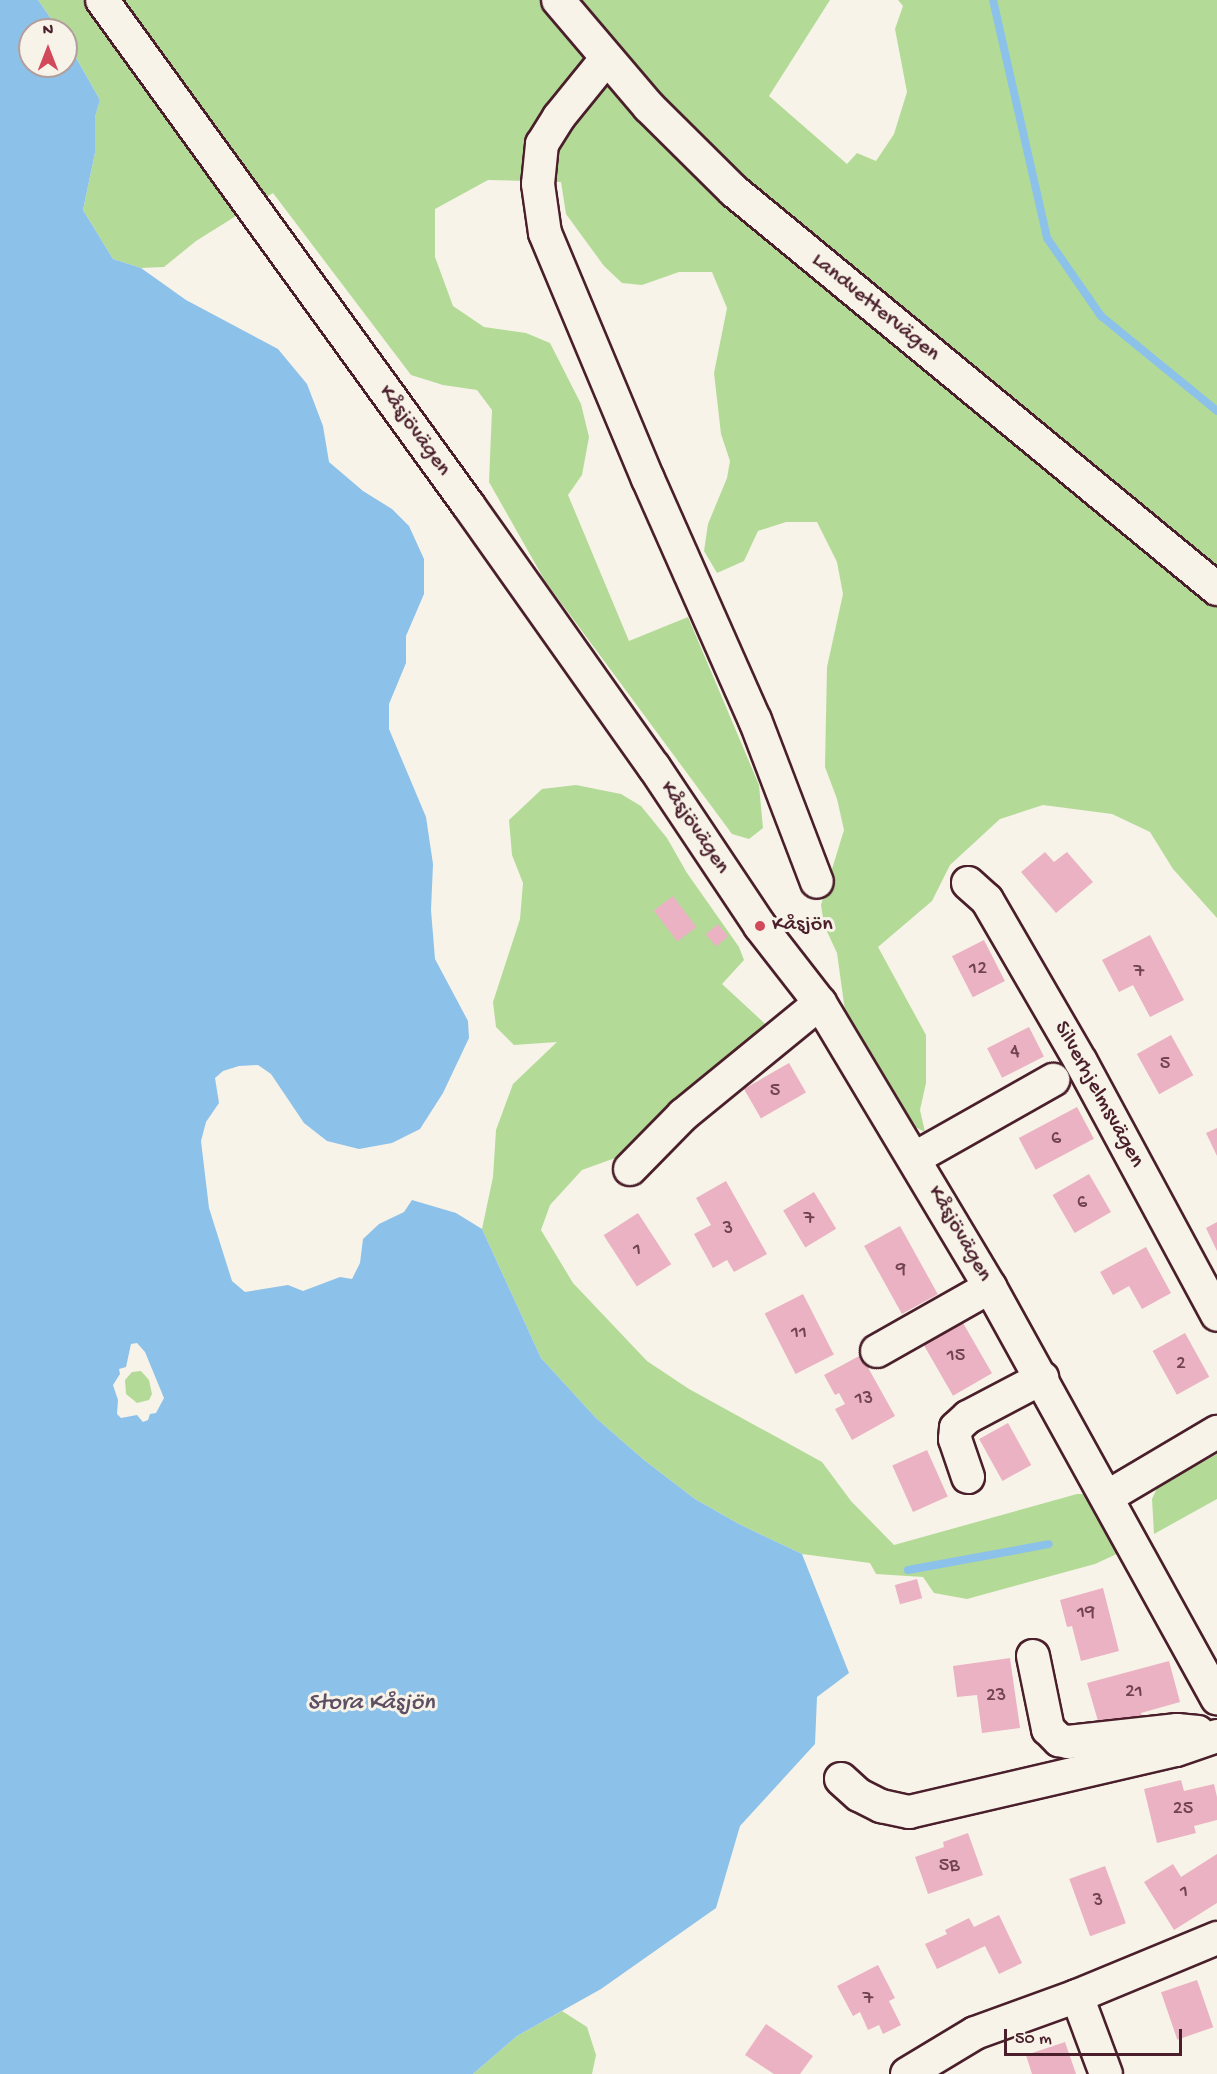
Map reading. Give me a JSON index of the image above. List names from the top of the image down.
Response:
{
  "streets": {
    "street": ["Landvettervägen", "Kåsjövägen", "Silverhjelmsvägen"]
  },
  "water": ["Stora Kåsjön"],
  "places": ["Kåsjön"],
  "house_numbers": [
    "12",
    "7",
    "4",
    "5",
    "5",
    "6",
    "6",
    "7",
    "3",
    "1",
    "9",
    "11",
    "15",
    "2",
    "13",
    "19",
    "21",
    "23",
    "25",
    "5B",
    "1",
    "3",
    "7"
  ],
  "scale_bar": "50 m",
  "north": "top"
}
